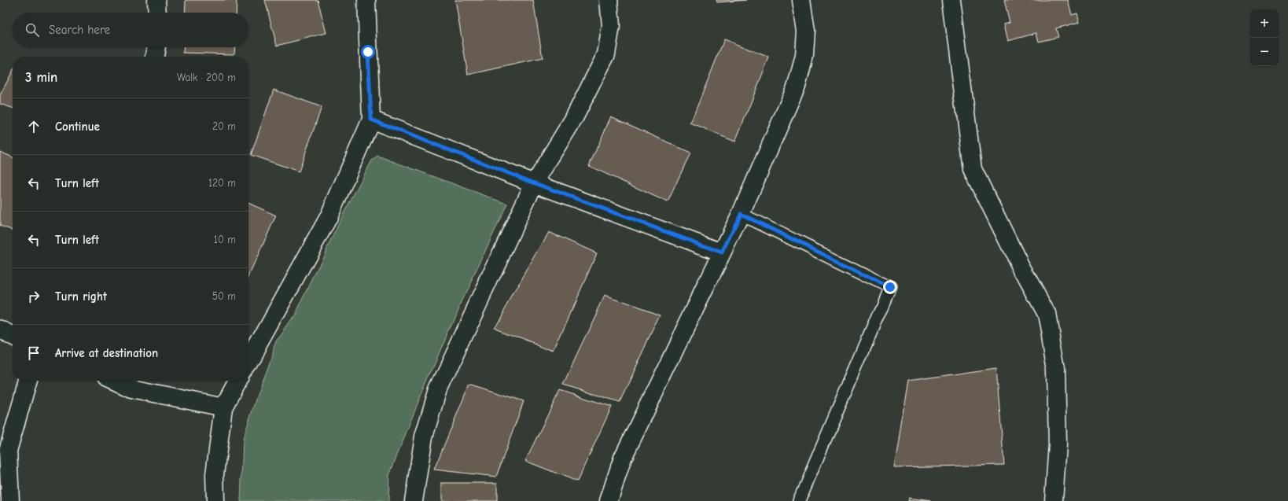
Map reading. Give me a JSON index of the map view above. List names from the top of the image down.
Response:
{
  "page": {
    "map_buttons": ["+", "−"],
    "search": "Search here",
    "heading": ["3 min", "Walk · 200 m"],
    "list": [
      ["Continue", "20 m"],
      ["Turn left", "120 m"],
      ["Turn left", "10 m"],
      ["Turn right", "50 m"],
      "Arrive at destination"
    ]
  }
}
